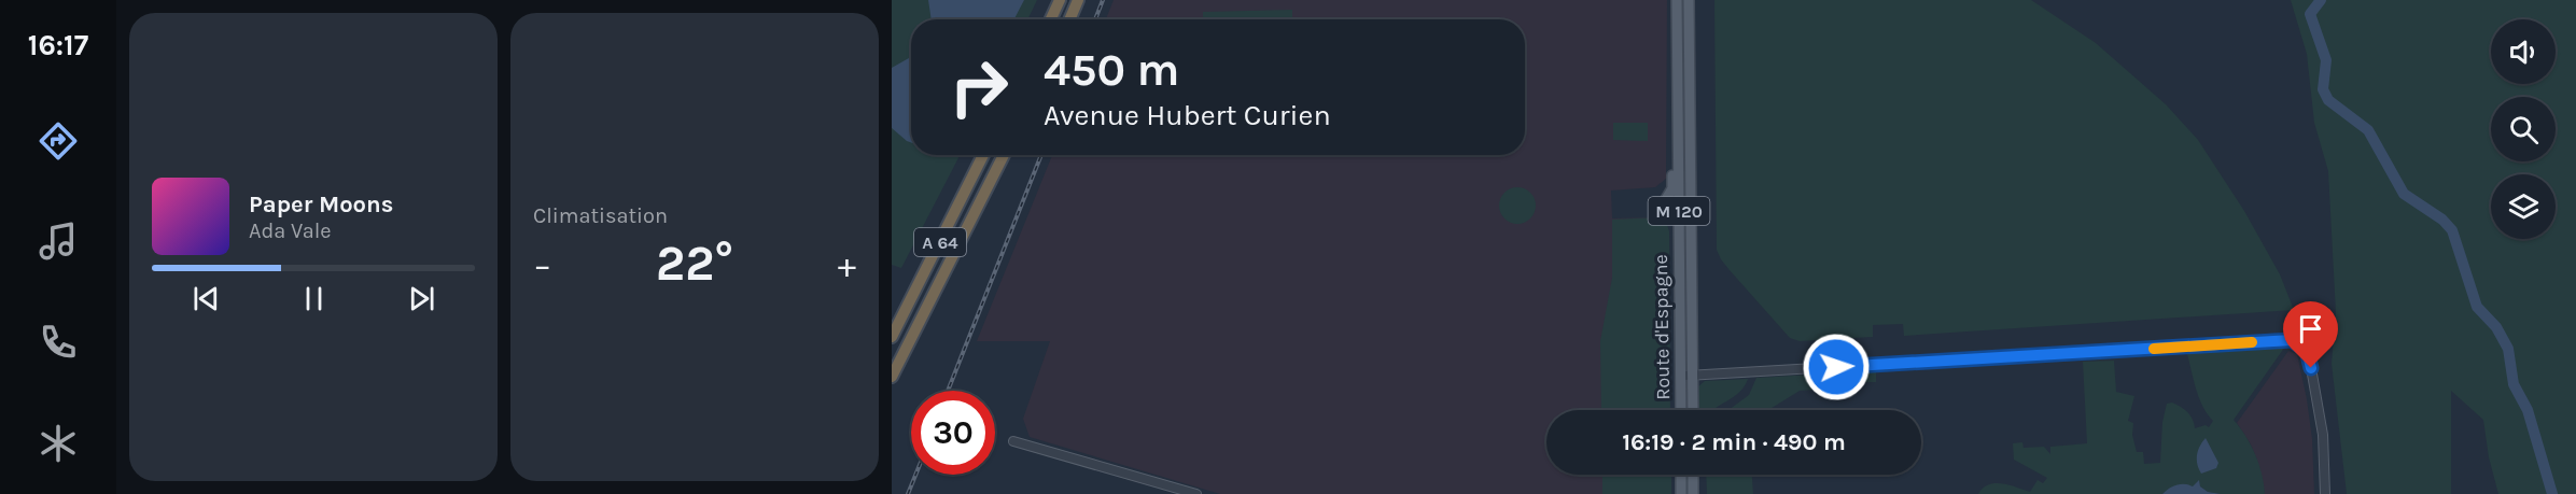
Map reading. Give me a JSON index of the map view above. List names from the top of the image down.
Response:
{
  "streets": {
    "highway": ["A 64"],
    "main road": ["M 120", "Route d'Espagne"]
  },
  "page": {
    "tabs": "16:17",
    "tile": "Climatisation",
    "turn": ["450 m", "Avenue Hubert Curien"],
    "song": ["Paper Moons", "Ada Vale"],
    "heat": ["−", "22°", "+"],
    "limit": "30",
    "trip": "16:19 · 2 min · 490 m"
  }
}
